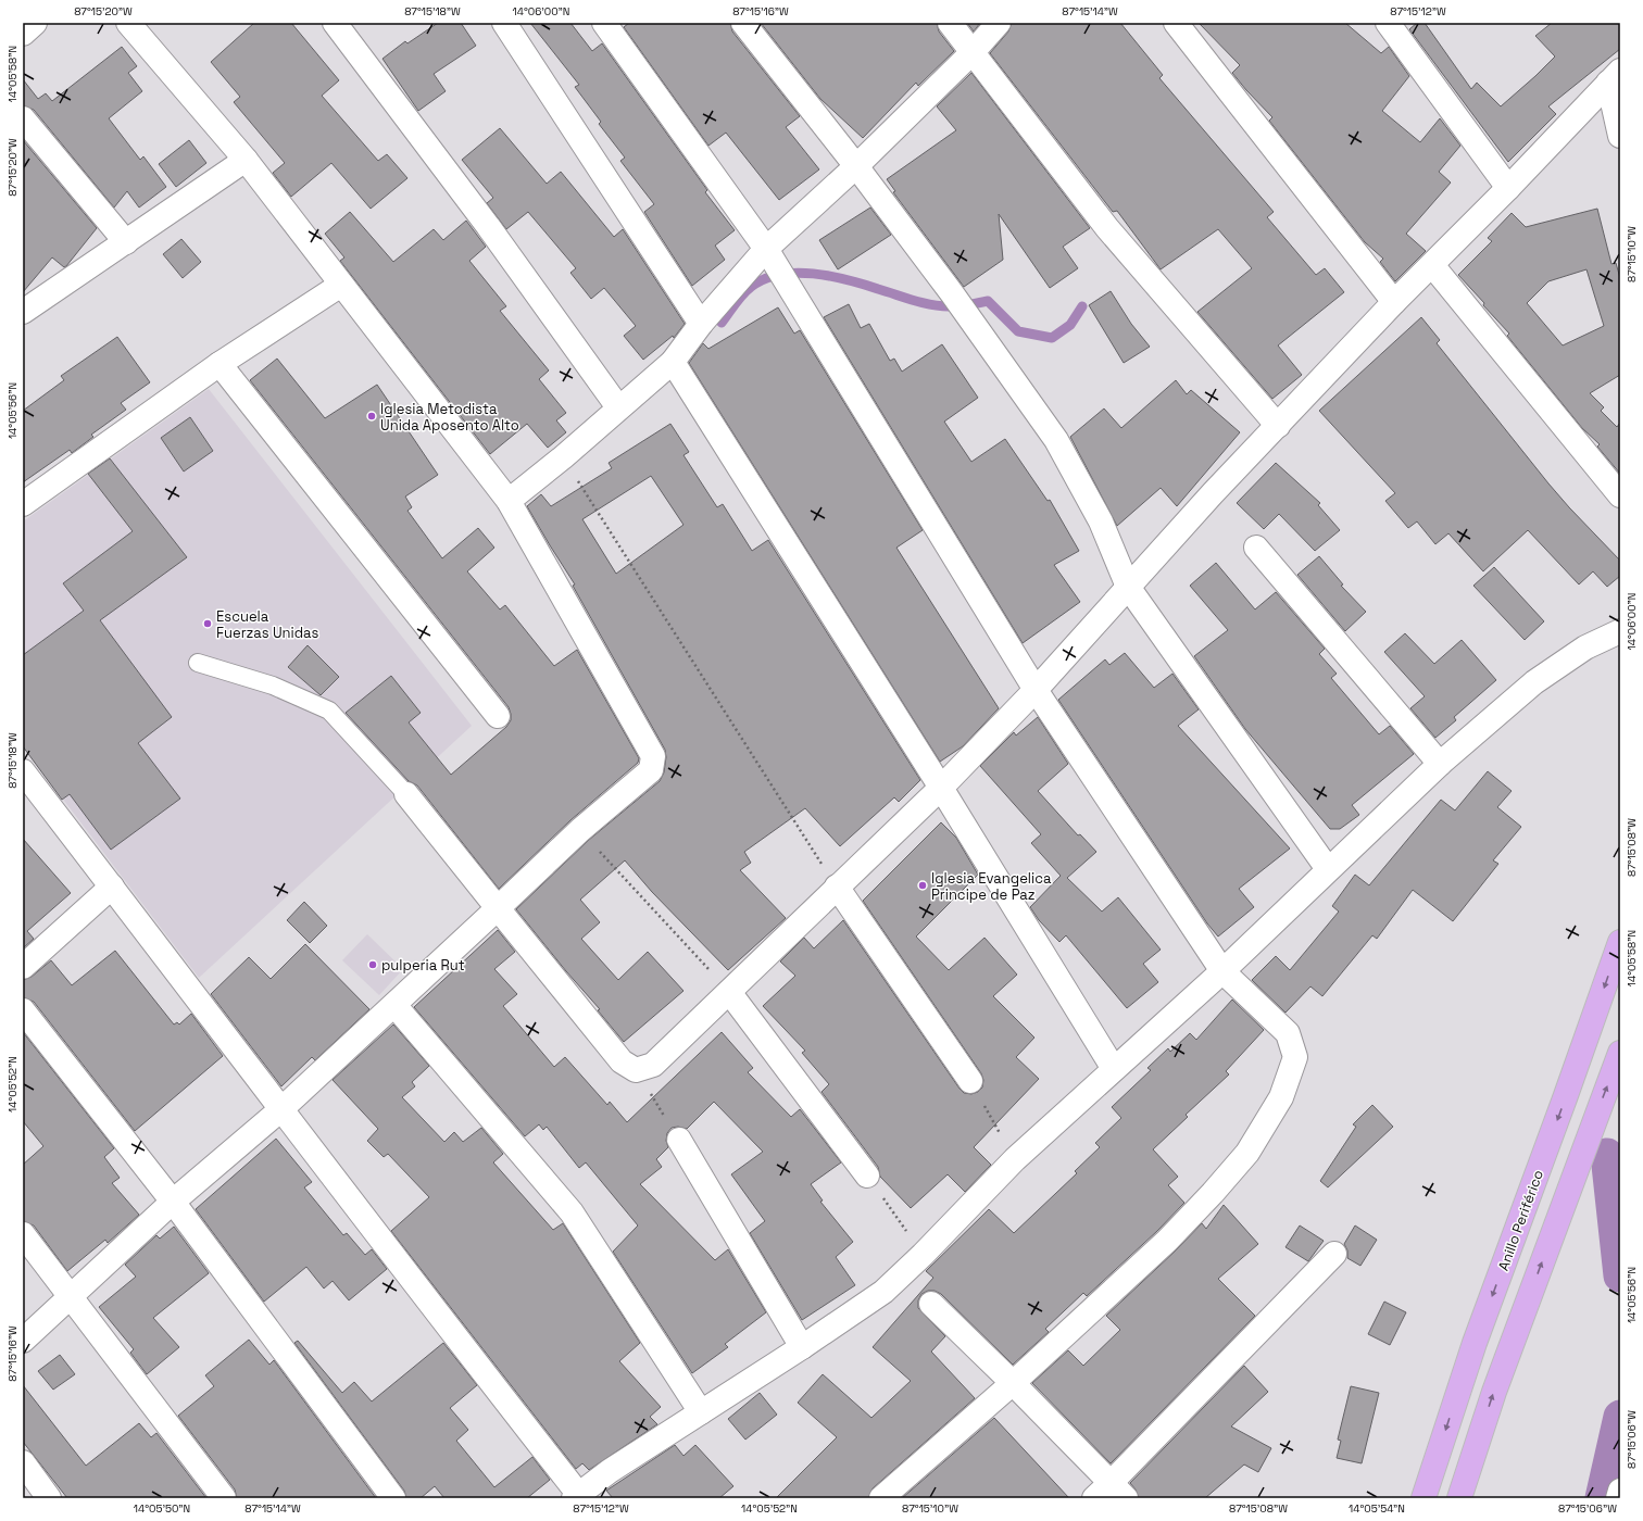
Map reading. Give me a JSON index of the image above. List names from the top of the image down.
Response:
{
  "streets": {
    "highway": ["Anillo Periférico"]
  },
  "places": [
    "Iglesia Metodista Unida Aposento Alto",
    "Escuela Fuerzas Unidas",
    "Iglesia Evangelica Principe de Paz",
    "pulperia Rut"
  ],
  "coordinates": [
    "87°15'20\"W",
    "87°15'18\"W",
    "14°06'00\"N",
    "87°15'16\"W",
    "87°15'14\"W",
    "87°15'12\"W",
    "14°05'58\"N",
    "87°15'10\"W",
    "14°05'56\"N",
    "87°15'08\"W",
    "14°05'52\"N",
    "87°15'06\"W",
    "14°05'50\"N",
    "14°05'54\"N"
  ]
}
